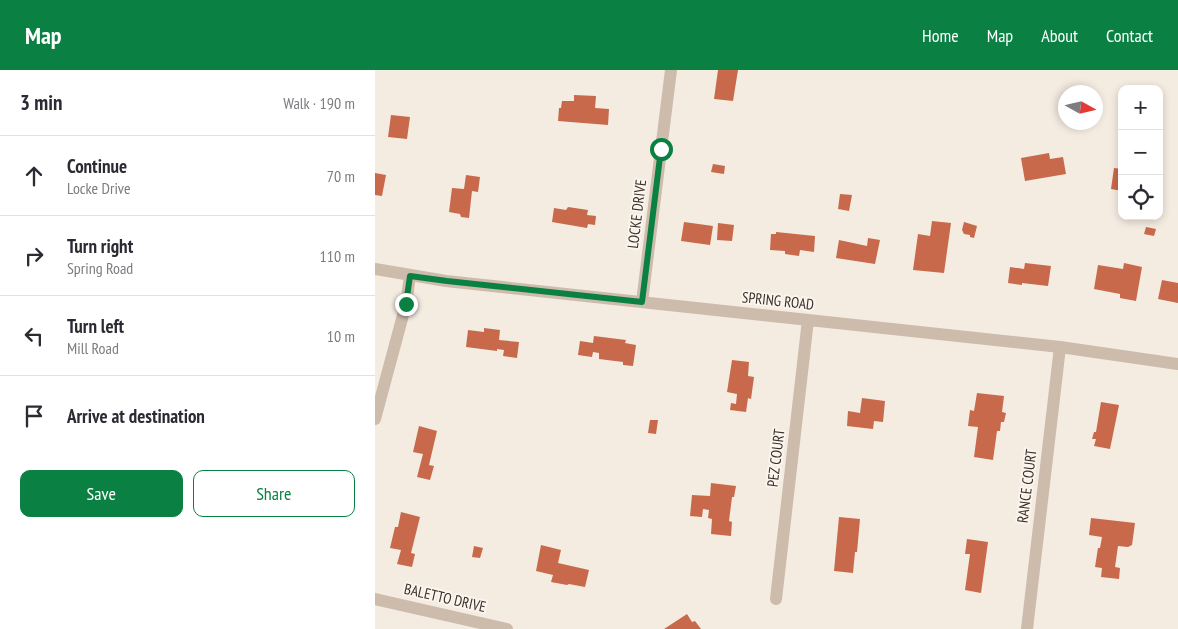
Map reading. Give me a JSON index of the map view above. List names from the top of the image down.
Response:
{
  "streets": {
    "street": [
      "LOCKE DRIVE",
      "SPRING ROAD",
      "PEZ COURT",
      "RANCE COURT",
      "BALETTO DRIVE"
    ]
  },
  "crossings": [
    ["LOCKE DRIVE", "SPRING ROAD"],
    ["SPRING ROAD", "PEZ COURT"],
    ["SPRING ROAD", "RANCE COURT"]
  ],
  "north": "right",
  "page": {
    "header": "Map",
    "nav": [
      "Home",
      "Map",
      "About",
      "Contact"
    ],
    "heading": ["3 min", "Walk · 190 m"],
    "map_buttons": ["+", "−"],
    "list": [
      ["Continue", "Locke Drive", "70 m"],
      ["Turn right", "Spring Road", "110 m"],
      ["Turn left", "Mill Road", "10 m"],
      "Arrive at destination"
    ],
    "buttons": ["Save", "Share"]
  }
}
